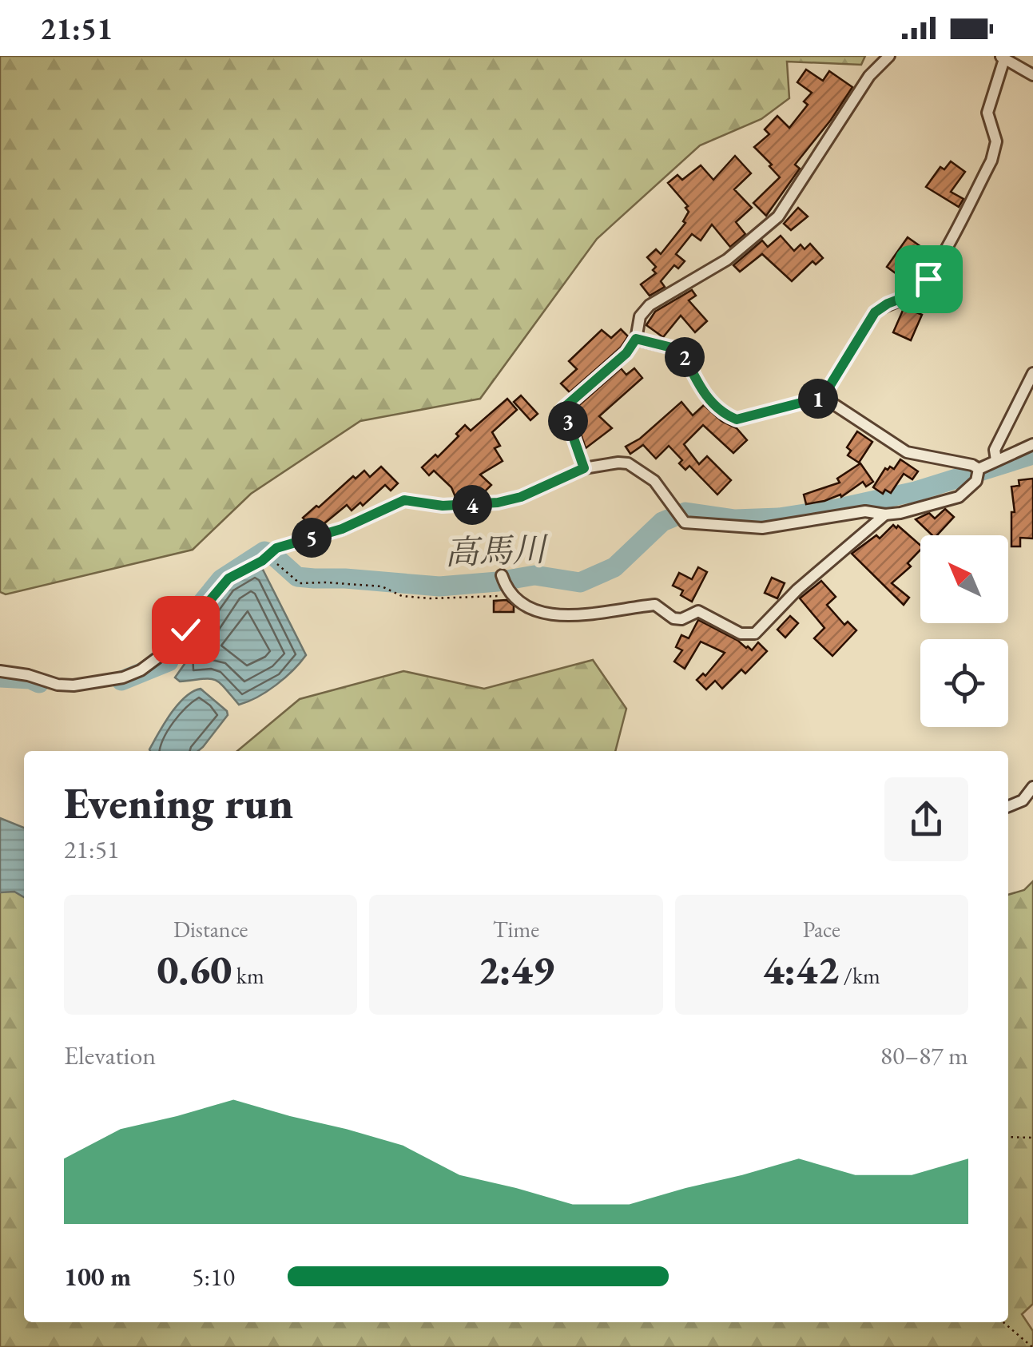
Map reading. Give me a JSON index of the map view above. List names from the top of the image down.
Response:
{
  "water": ["高馬川"],
  "north": "top left",
  "page": {
    "status": "21:51",
    "pins": [
      "2",
      "1",
      "3",
      "4",
      "5"
    ],
    "heading": ["Evening run", "21:51"],
    "stats": [
      ["Distance", "0.60 km"],
      ["Time", "2:49"],
      ["Pace", "4:42 /km"]
    ],
    "chart": ["Elevation", "80–87 m"],
    "list": [
      {
        "name": "100 m",
        "note": "5:10"
      }
    ]
  }
}
